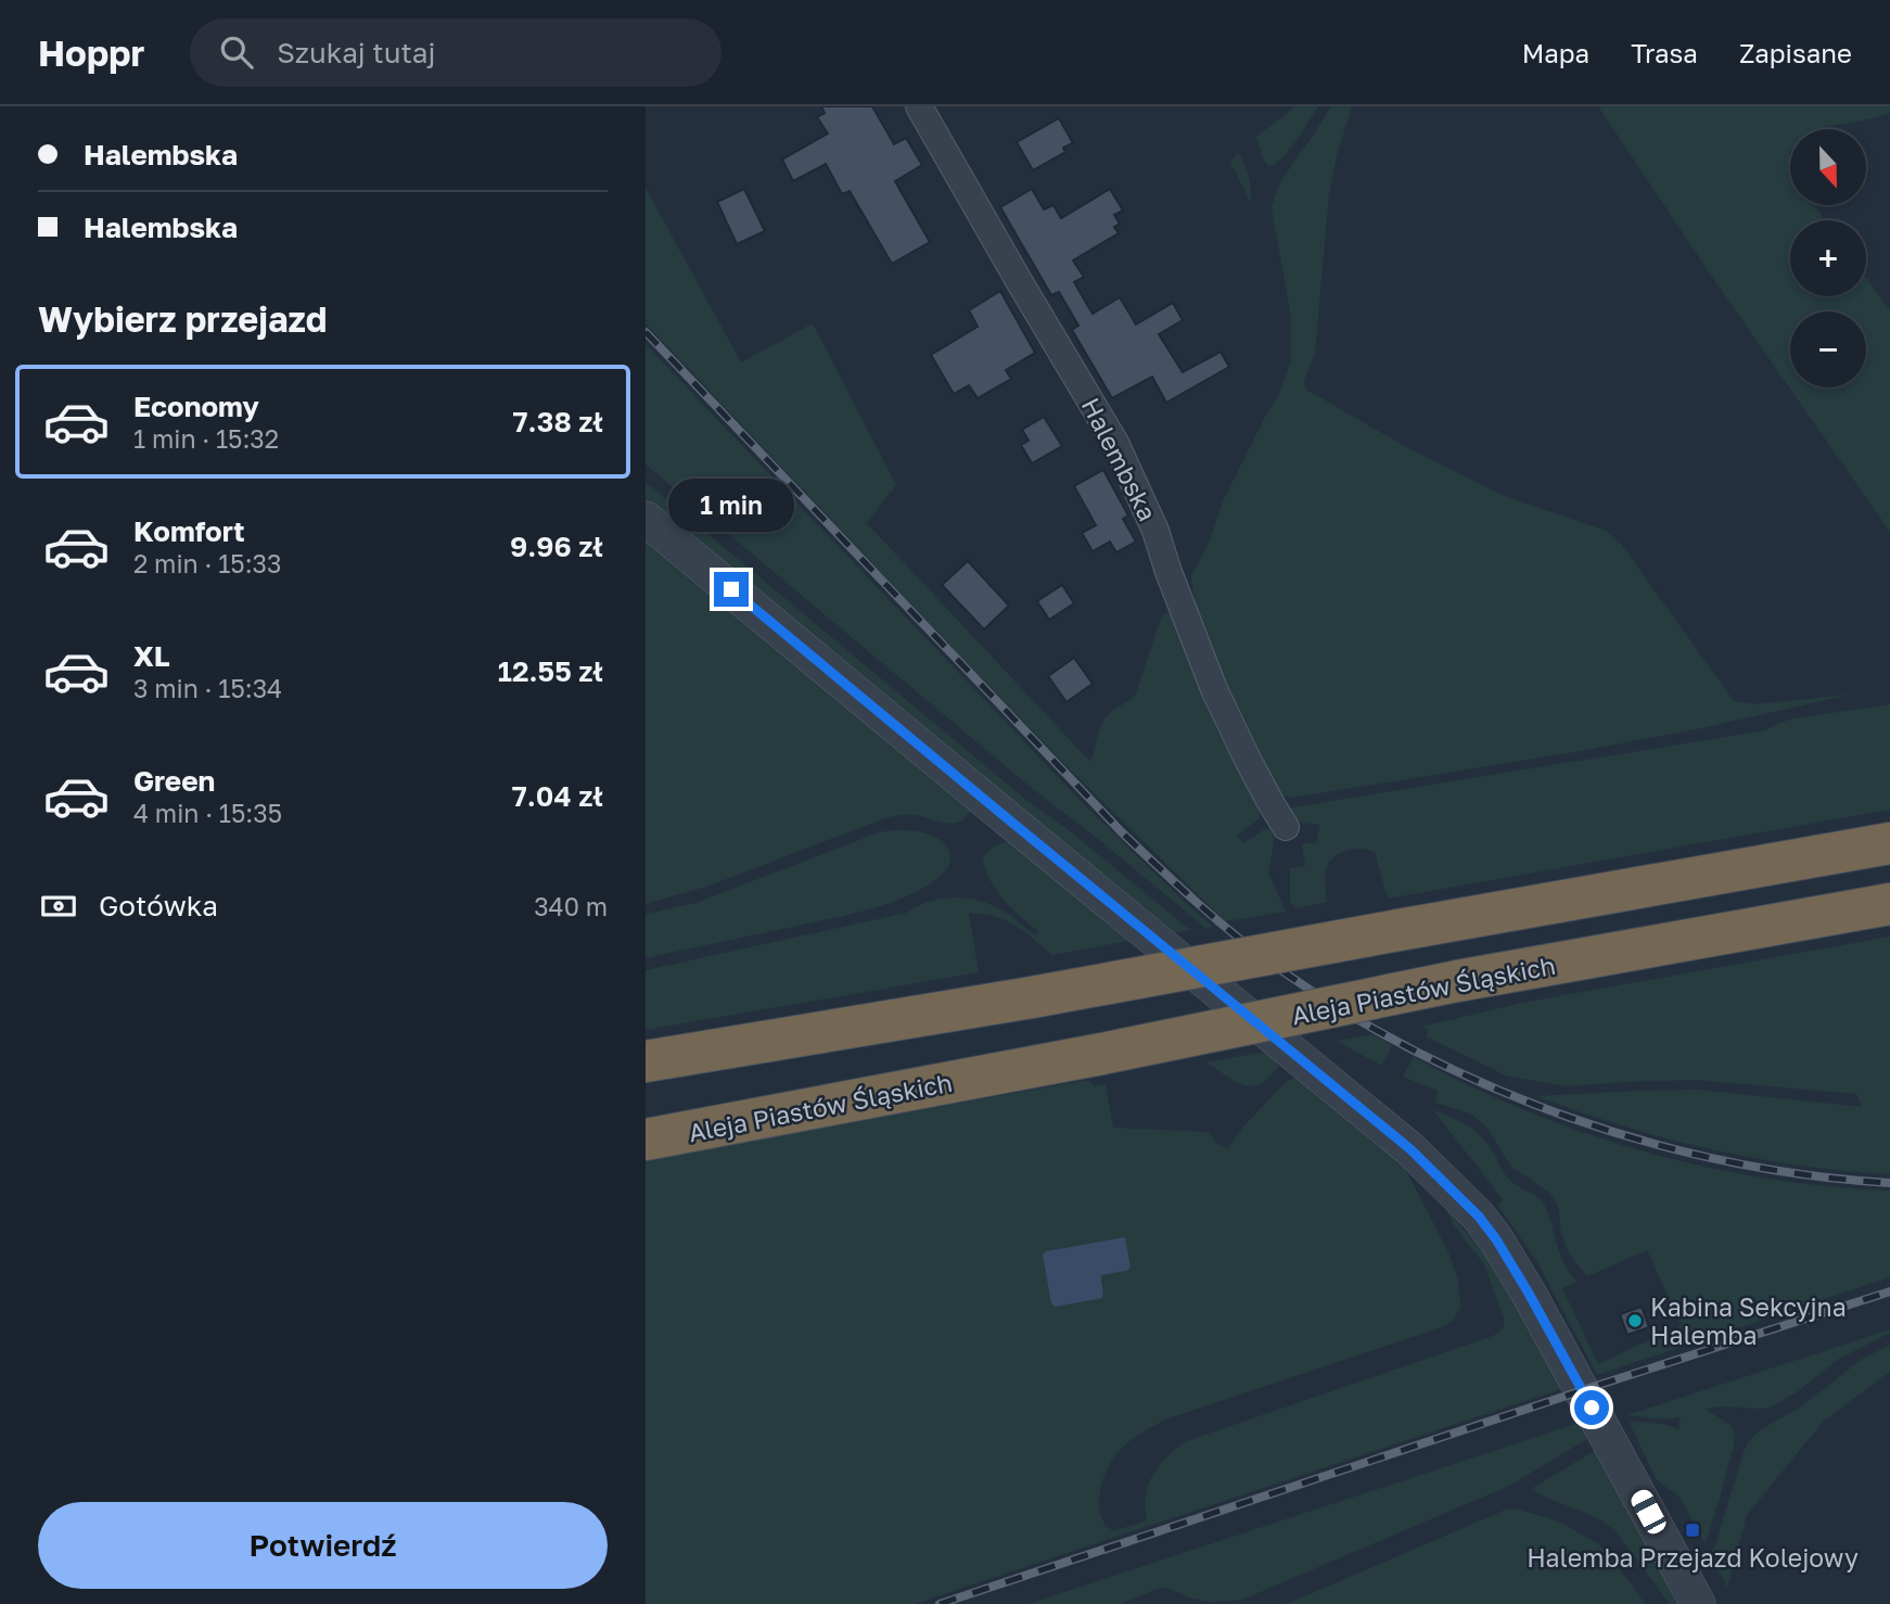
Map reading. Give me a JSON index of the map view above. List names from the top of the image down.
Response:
{
  "streets": {
    "highway": ["Aleja Piastów Śląskich"],
    "street": ["Halembska"]
  },
  "places": {
    "other": ["Kabina Sekcyjna Halemba"],
    "transit": ["Halemba Przejazd Kolejowy"]
  },
  "north": "bottom",
  "page": {
    "header": "Hoppr",
    "search": "Szukaj tutaj",
    "nav": ["Mapa", "Trasa", "Zapisane"],
    "banner": ["Halembska", "Halembska"],
    "map_buttons": ["+", "−"],
    "heading": "Wybierz przejazd",
    "list": [
      {
        "name": "Economy",
        "note": "1 min · 15:32",
        "value": "7.38 zł"
      },
      {
        "name": "Komfort",
        "note": "2 min · 15:33",
        "value": "9.96 zł"
      },
      {
        "name": "XL",
        "note": "3 min · 15:34",
        "value": "12.55 zł"
      },
      {
        "name": "Green",
        "note": "4 min · 15:35",
        "value": "7.04 zł"
      }
    ],
    "bubble": "1 min",
    "pay": ["Gotówka", "340 m"],
    "buttons": "Potwierdź"
  }
}
